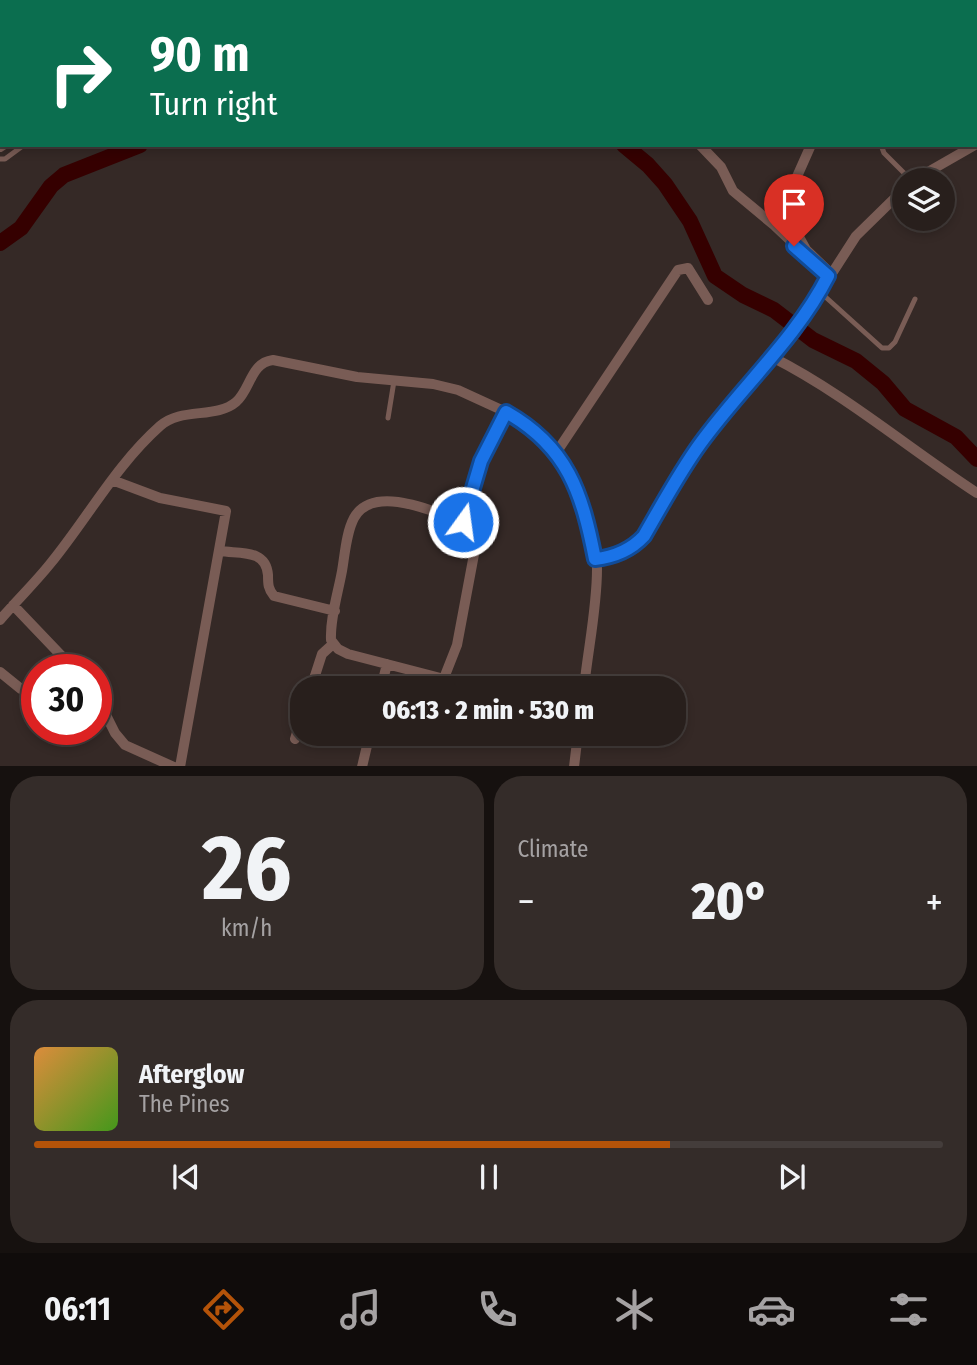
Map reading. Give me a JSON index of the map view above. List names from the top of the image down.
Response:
{
  "page": {
    "turn": ["90 m", "Turn right"],
    "limit": "30",
    "trip": "06:13 · 2 min · 530 m",
    "tile": [
      ["26", "km/h"],
      "Climate"
    ],
    "heat": ["−", "20°", "+"],
    "song": ["Afterglow", "The Pines"],
    "tabs": "06:11"
  }
}
